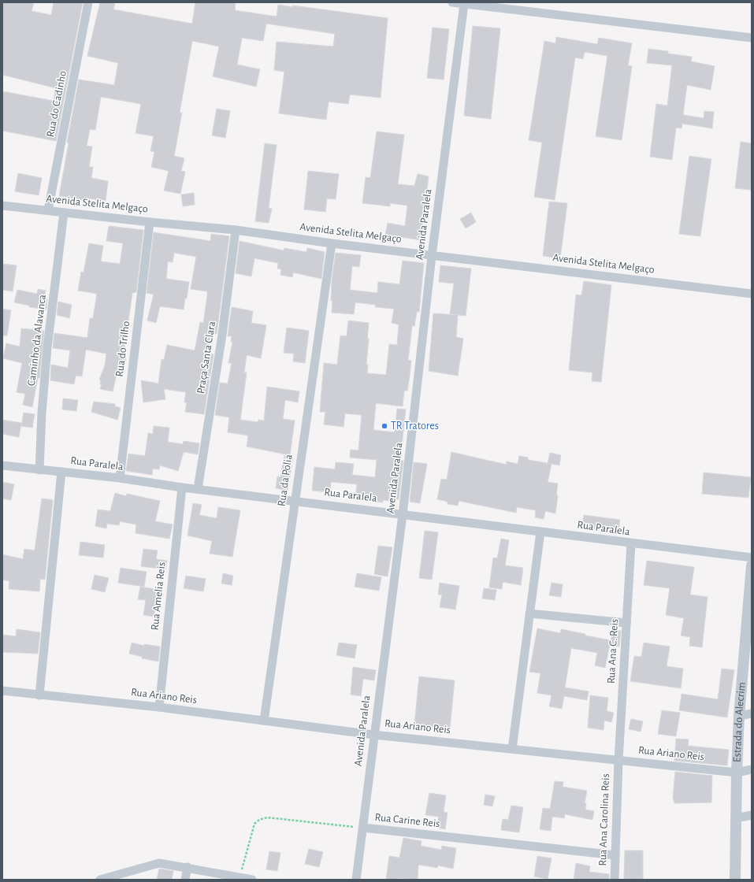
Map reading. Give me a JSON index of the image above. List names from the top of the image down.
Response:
{
  "streets": {
    "street": [
      "Rua do Cadinho",
      "Avenida Stelita Melgaço",
      "Avenida Paralela",
      "Caminho da Alavanca",
      "Rua do Trilho",
      "Praça Santa Clara",
      "Rua Paralela",
      "Rua da Polia",
      "Rua Amelia Reis",
      "Rua Ana C. Reis",
      "Rua Ariano Reis",
      "Estrada do Alecrim",
      "Rua Ana Carolina Reis",
      "Rua Carine Reis"
    ]
  },
  "crossings": [
    ["Rua do Cadinho", "Avenida Stelita Melgaço"],
    ["Avenida Stelita Melgaço", "Avenida Paralela"],
    ["Avenida Stelita Melgaço", "Caminho da Alavanca"],
    ["Avenida Stelita Melgaço", "Rua do Trilho"],
    ["Avenida Stelita Melgaço", "Praça Santa Clara"],
    ["Avenida Stelita Melgaço", "Rua da Polia"],
    ["Avenida Paralela", "Rua Paralela"],
    ["Avenida Paralela", "Rua Ariano Reis"],
    ["Avenida Paralela", "Rua Carine Reis"],
    ["Caminho da Alavanca", "Rua Paralela"],
    ["Rua do Trilho", "Rua Paralela"],
    ["Praça Santa Clara", "Rua Paralela"],
    ["Rua Paralela", "Rua da Polia"],
    ["Rua Paralela", "Rua Amelia Reis"],
    ["Rua Paralela", "Rua Ana C. Reis"],
    ["Rua da Polia", "Rua Ariano Reis"],
    ["Rua Amelia Reis", "Rua Ariano Reis"],
    ["Rua Ana C. Reis", "Rua Ariano Reis"],
    ["Rua Ana C. Reis", "Rua Ana Carolina Reis"],
    ["Rua Ariano Reis", "Estrada do Alecrim"],
    ["Rua Ariano Reis", "Rua Ana Carolina Reis"],
    ["Rua Ana Carolina Reis", "Rua Carine Reis"]
  ],
  "places": ["TR Tratores"]
}
